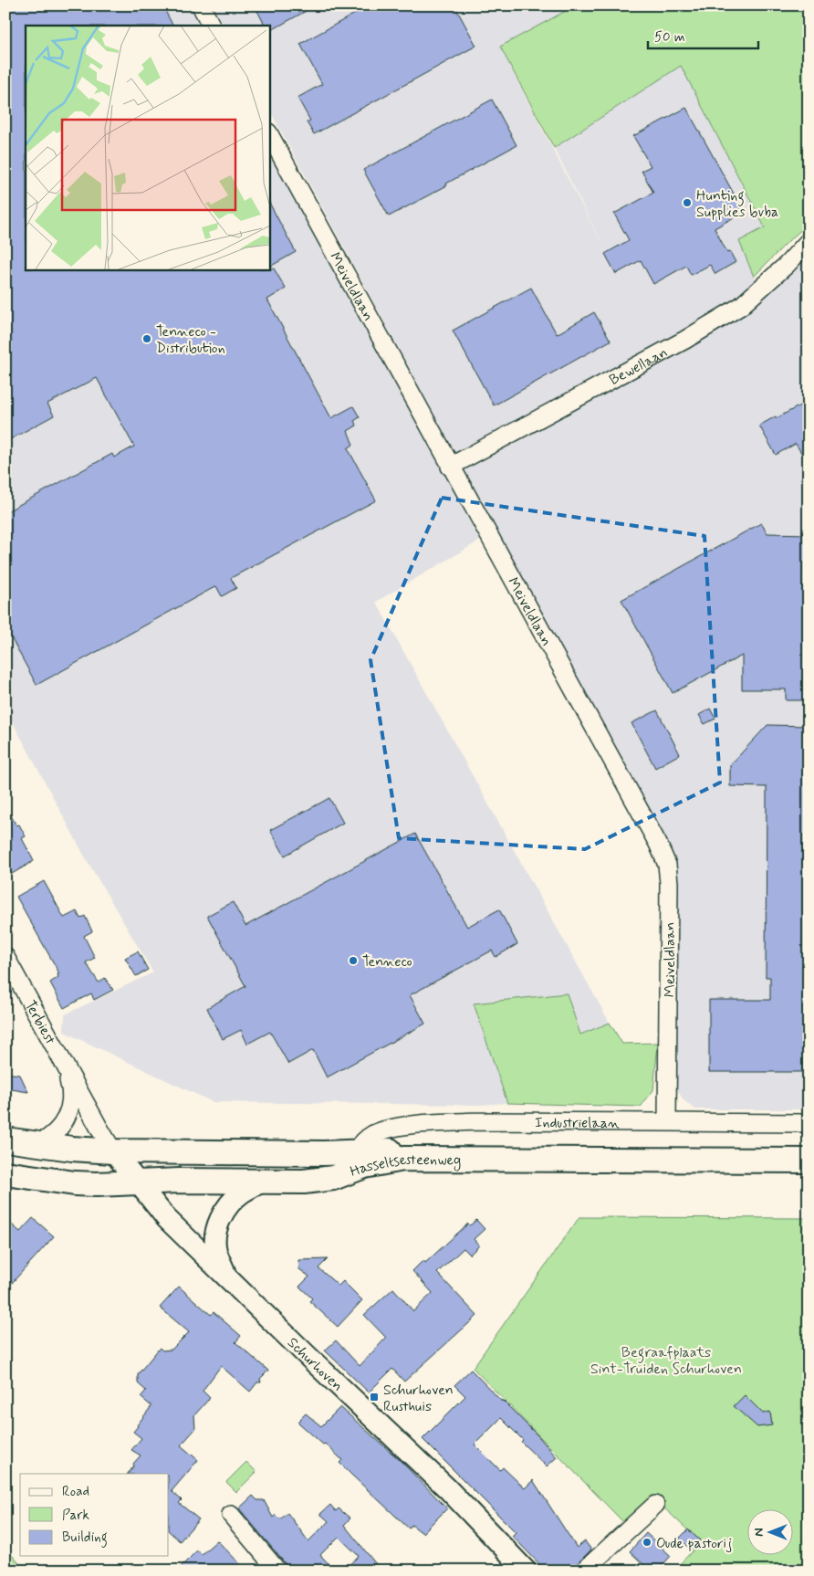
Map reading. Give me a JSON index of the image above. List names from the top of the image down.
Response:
{
  "streets": {
    "main road": ["Hasseltsesteenweg"],
    "street": [
      "Meiveldlaan",
      "Bewellaan",
      "Terbiest",
      "Industrielaan",
      "Schurhoven"
    ]
  },
  "crossings": [
    ["Meiveldlaan", "Bewellaan"],
    ["Meiveldlaan", "Industrielaan"],
    ["Terbiest", "Hasseltsesteenweg"],
    ["Terbiest", "Schurhoven"],
    ["Industrielaan", "Hasseltsesteenweg"],
    ["Hasseltsesteenweg", "Schurhoven"]
  ],
  "parks": ["Begraafplaats Sint-Truiden Schurhoven"],
  "places": {
    "other": [
      "Hunting Supplies bvba",
      "Tenneco - Distribution",
      "Tenneco",
      "Oude pastorij"
    ],
    "transit": ["Schurhoven Rusthuis"]
  },
  "legend": ["Road", "Park", "Building"],
  "scale_bar": "50 m",
  "north": "left"
}
